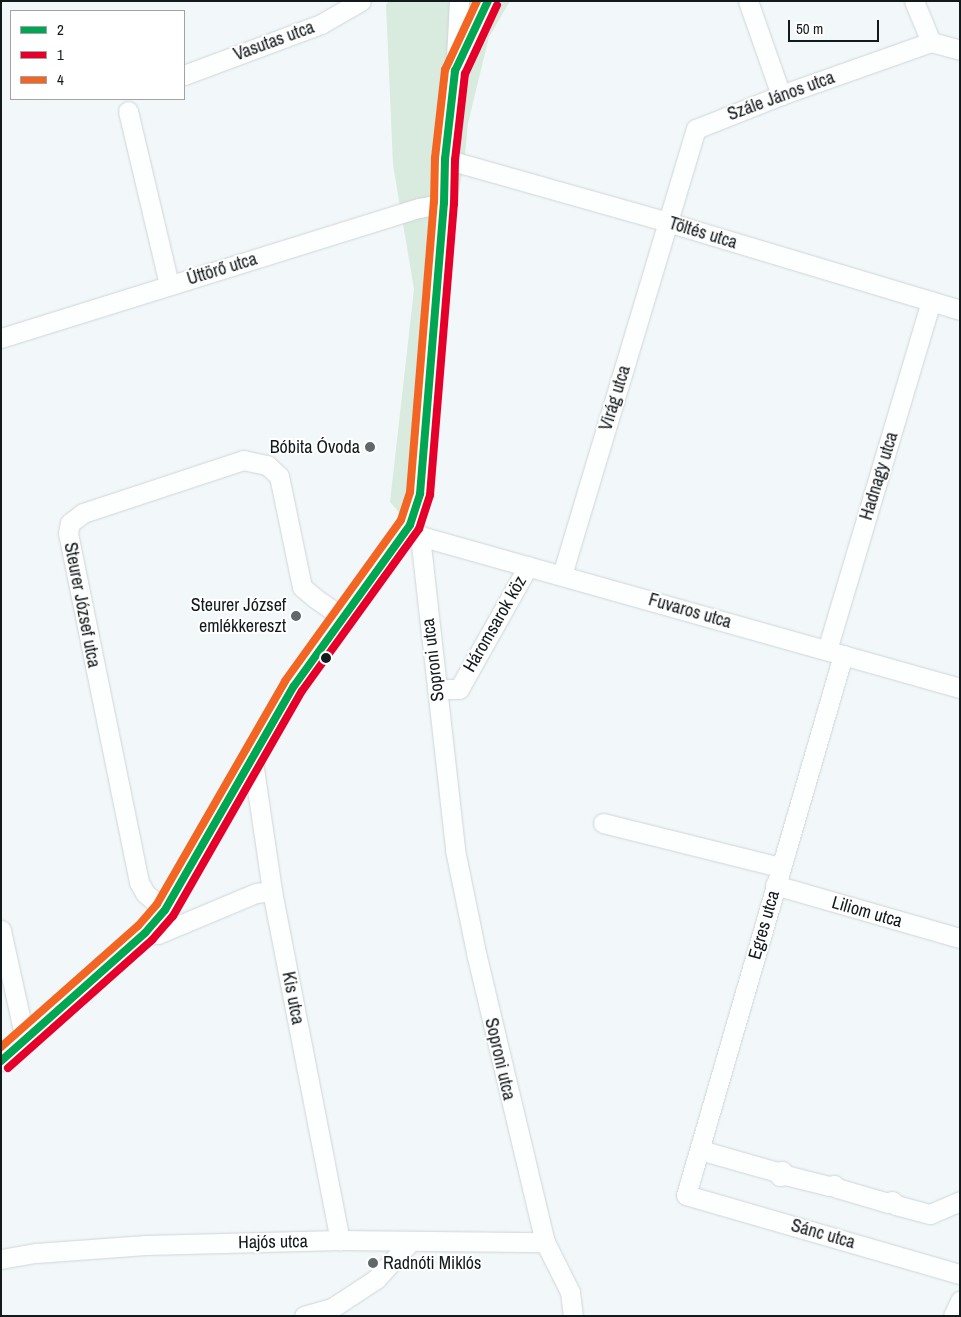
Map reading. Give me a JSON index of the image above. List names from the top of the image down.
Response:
{
  "streets": {
    "street": [
      "Vasutas utca",
      "Szále János utca",
      "Töltés utca",
      "Úttörő utca",
      "Virág utca",
      "Hadnagy utca",
      "Steurer József utca",
      "Fuvaros utca",
      "Háromsarok köz",
      "Soproni utca",
      "Liliom utca",
      "Egres utca",
      "Kis utca",
      "Sánc utca",
      "Hajós utca"
    ]
  },
  "crossings": [
    ["Szále János utca", "Töltés utca"],
    ["Szále János utca", "Virág utca"],
    ["Töltés utca", "Virág utca"],
    ["Töltés utca", "Hadnagy utca"],
    ["Töltés utca", "Soproni utca"],
    ["Úttörő utca", "Soproni utca"],
    ["Virág utca", "Fuvaros utca"],
    ["Hadnagy utca", "Fuvaros utca"],
    ["Hadnagy utca", "Egres utca"],
    ["Fuvaros utca", "Háromsarok köz"],
    ["Fuvaros utca", "Soproni utca"],
    ["Fuvaros utca", "Egres utca"],
    ["Háromsarok köz", "Soproni utca"],
    ["Soproni utca", "Hajós utca"],
    ["Liliom utca", "Egres utca"],
    ["Egres utca", "Sánc utca"],
    ["Kis utca", "Hajós utca"]
  ],
  "places": ["Bóbita Óvoda", "Steurer József emlékkereszt", "Radnóti Miklós"],
  "lines": ["transit line 2", "transit line 4", "transit line 1"],
  "legend": ["2", "1", "4"],
  "scale_bar": "50 m"
}
